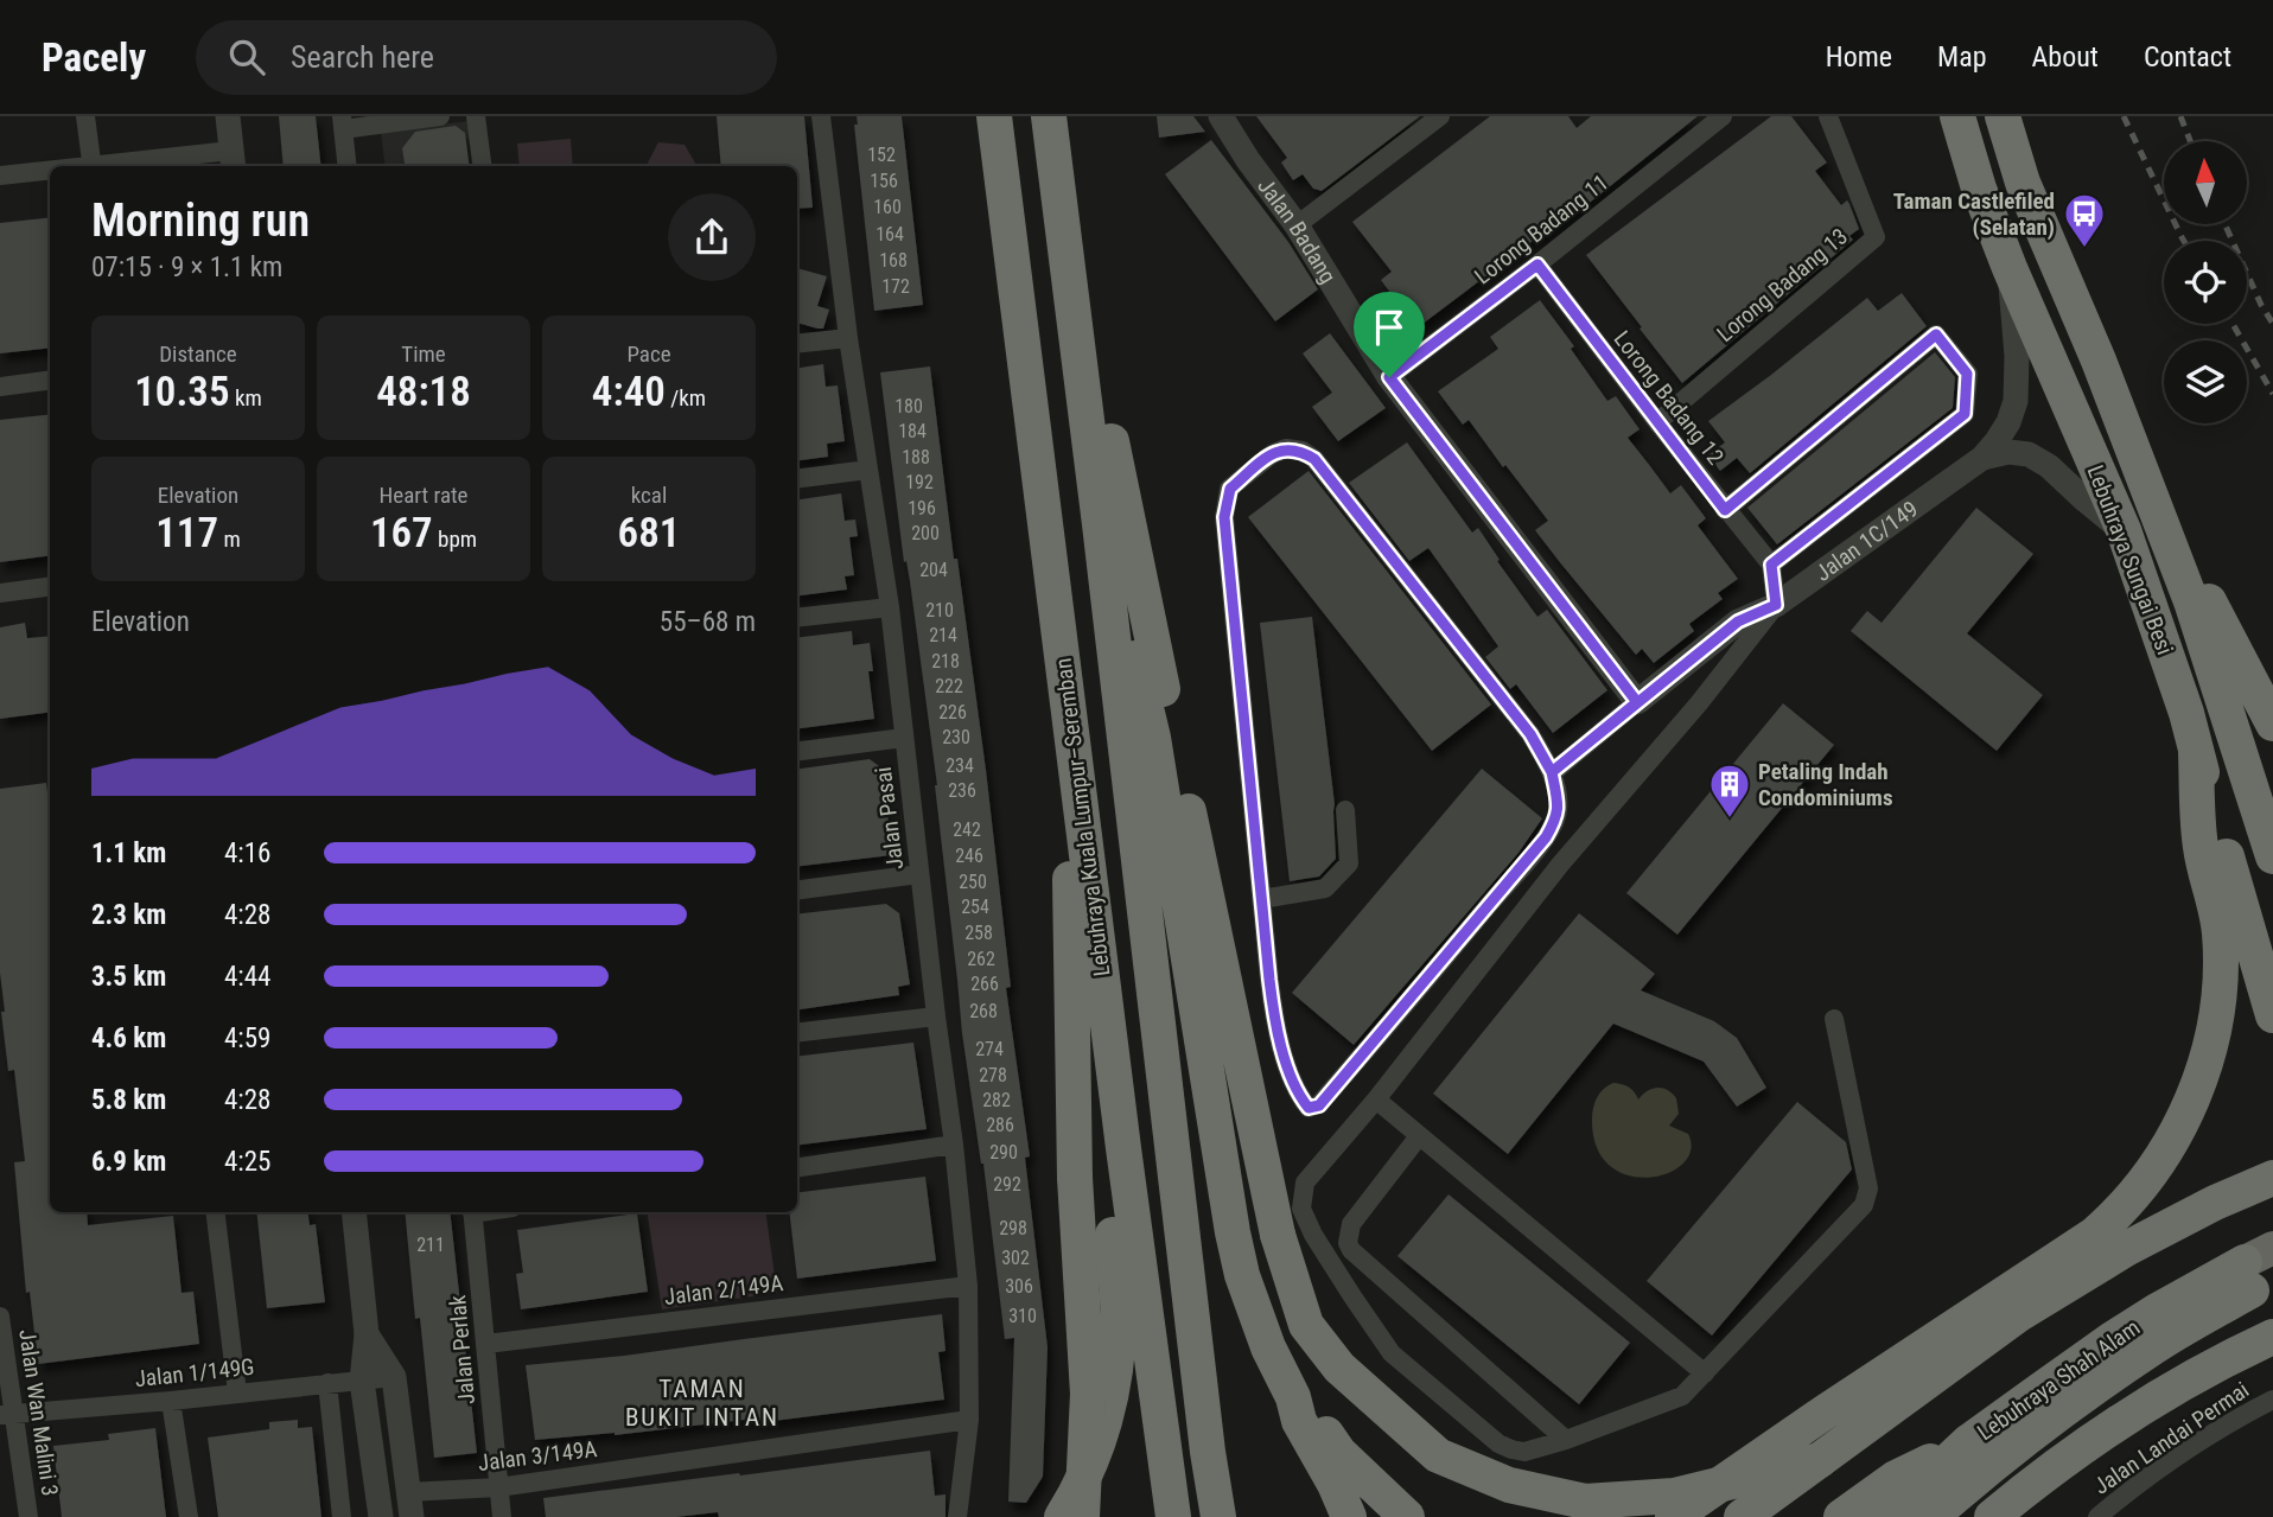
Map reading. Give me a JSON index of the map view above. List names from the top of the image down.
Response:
{
  "streets": {
    "highway": ["Lebuhraya Sungai Besi", "Lebuhraya Kuala Lumpur–Seremban", "Lebuhraya Shah Alam"],
    "street": [
      "Lorong Badang 11",
      "Jalan Badang",
      "Lorong Badang 13",
      "Lorong Badang 12",
      "Jalan 1C/149",
      "Jalan Pasai",
      "Jalan 2/149A",
      "Jalan Perlak",
      "Jalan 1/149G",
      "Jalan Wan Malini 3",
      "Jalan Landai Permai",
      "Jalan 3/149A"
    ]
  },
  "crossings": [
    ["Lorong Badang 11", "Jalan Badang"],
    ["Lorong Badang 11", "Lorong Badang 12"],
    ["Jalan Badang", "Jalan 1C/149"],
    ["Lorong Badang 13", "Lorong Badang 12"],
    ["Jalan 1C/149", "Lebuhraya Sungai Besi"],
    ["Jalan Pasai", "Jalan 2/149A"],
    ["Jalan Pasai", "Jalan 3/149A"],
    ["Jalan 2/149A", "Jalan Perlak"],
    ["Jalan Perlak", "Jalan 3/149A"],
    ["Jalan 1/149G", "Jalan Wan Malini 3"]
  ],
  "districts": ["TAMAN BUKIT INTAN"],
  "places": {
    "bus stop": ["Taman Castlefiled (Selatan)"],
    "building": ["Petaling Indah Condominiums"]
  },
  "house_numbers": [
    "152",
    "156",
    "160",
    "164",
    "168",
    "172",
    "180",
    "184",
    "188",
    "192",
    "196",
    "200",
    "204",
    "210",
    "214",
    "218",
    "222",
    "226",
    "230",
    "234",
    "236",
    "242",
    "246",
    "250",
    "254",
    "258",
    "262",
    "266",
    "268",
    "274",
    "278",
    "282",
    "286",
    "290",
    "292",
    "298",
    "211",
    "302",
    "306",
    "310"
  ],
  "north": "top",
  "page": {
    "header": "Pacely",
    "search": "Search here",
    "nav": [
      "Home",
      "Map",
      "About",
      "Contact"
    ],
    "heading": ["Morning run", "07:15 · 9 × 1.1 km"],
    "stats": [
      ["Distance", "10.35 km"],
      ["Time", "48:18"],
      ["Pace", "4:40 /km"],
      ["Elevation", "117 m"],
      ["Heart rate", "167 bpm"],
      ["kcal", "681"]
    ],
    "chart": ["Elevation", "55–68 m"],
    "list": [
      {
        "name": "1.1 km",
        "note": "4:16"
      },
      {
        "name": "2.3 km",
        "note": "4:28"
      },
      {
        "name": "3.5 km",
        "note": "4:44"
      },
      {
        "name": "4.6 km",
        "note": "4:59"
      },
      {
        "name": "5.8 km",
        "note": "4:28"
      },
      {
        "name": "6.9 km",
        "note": "4:25"
      }
    ]
  }
}
